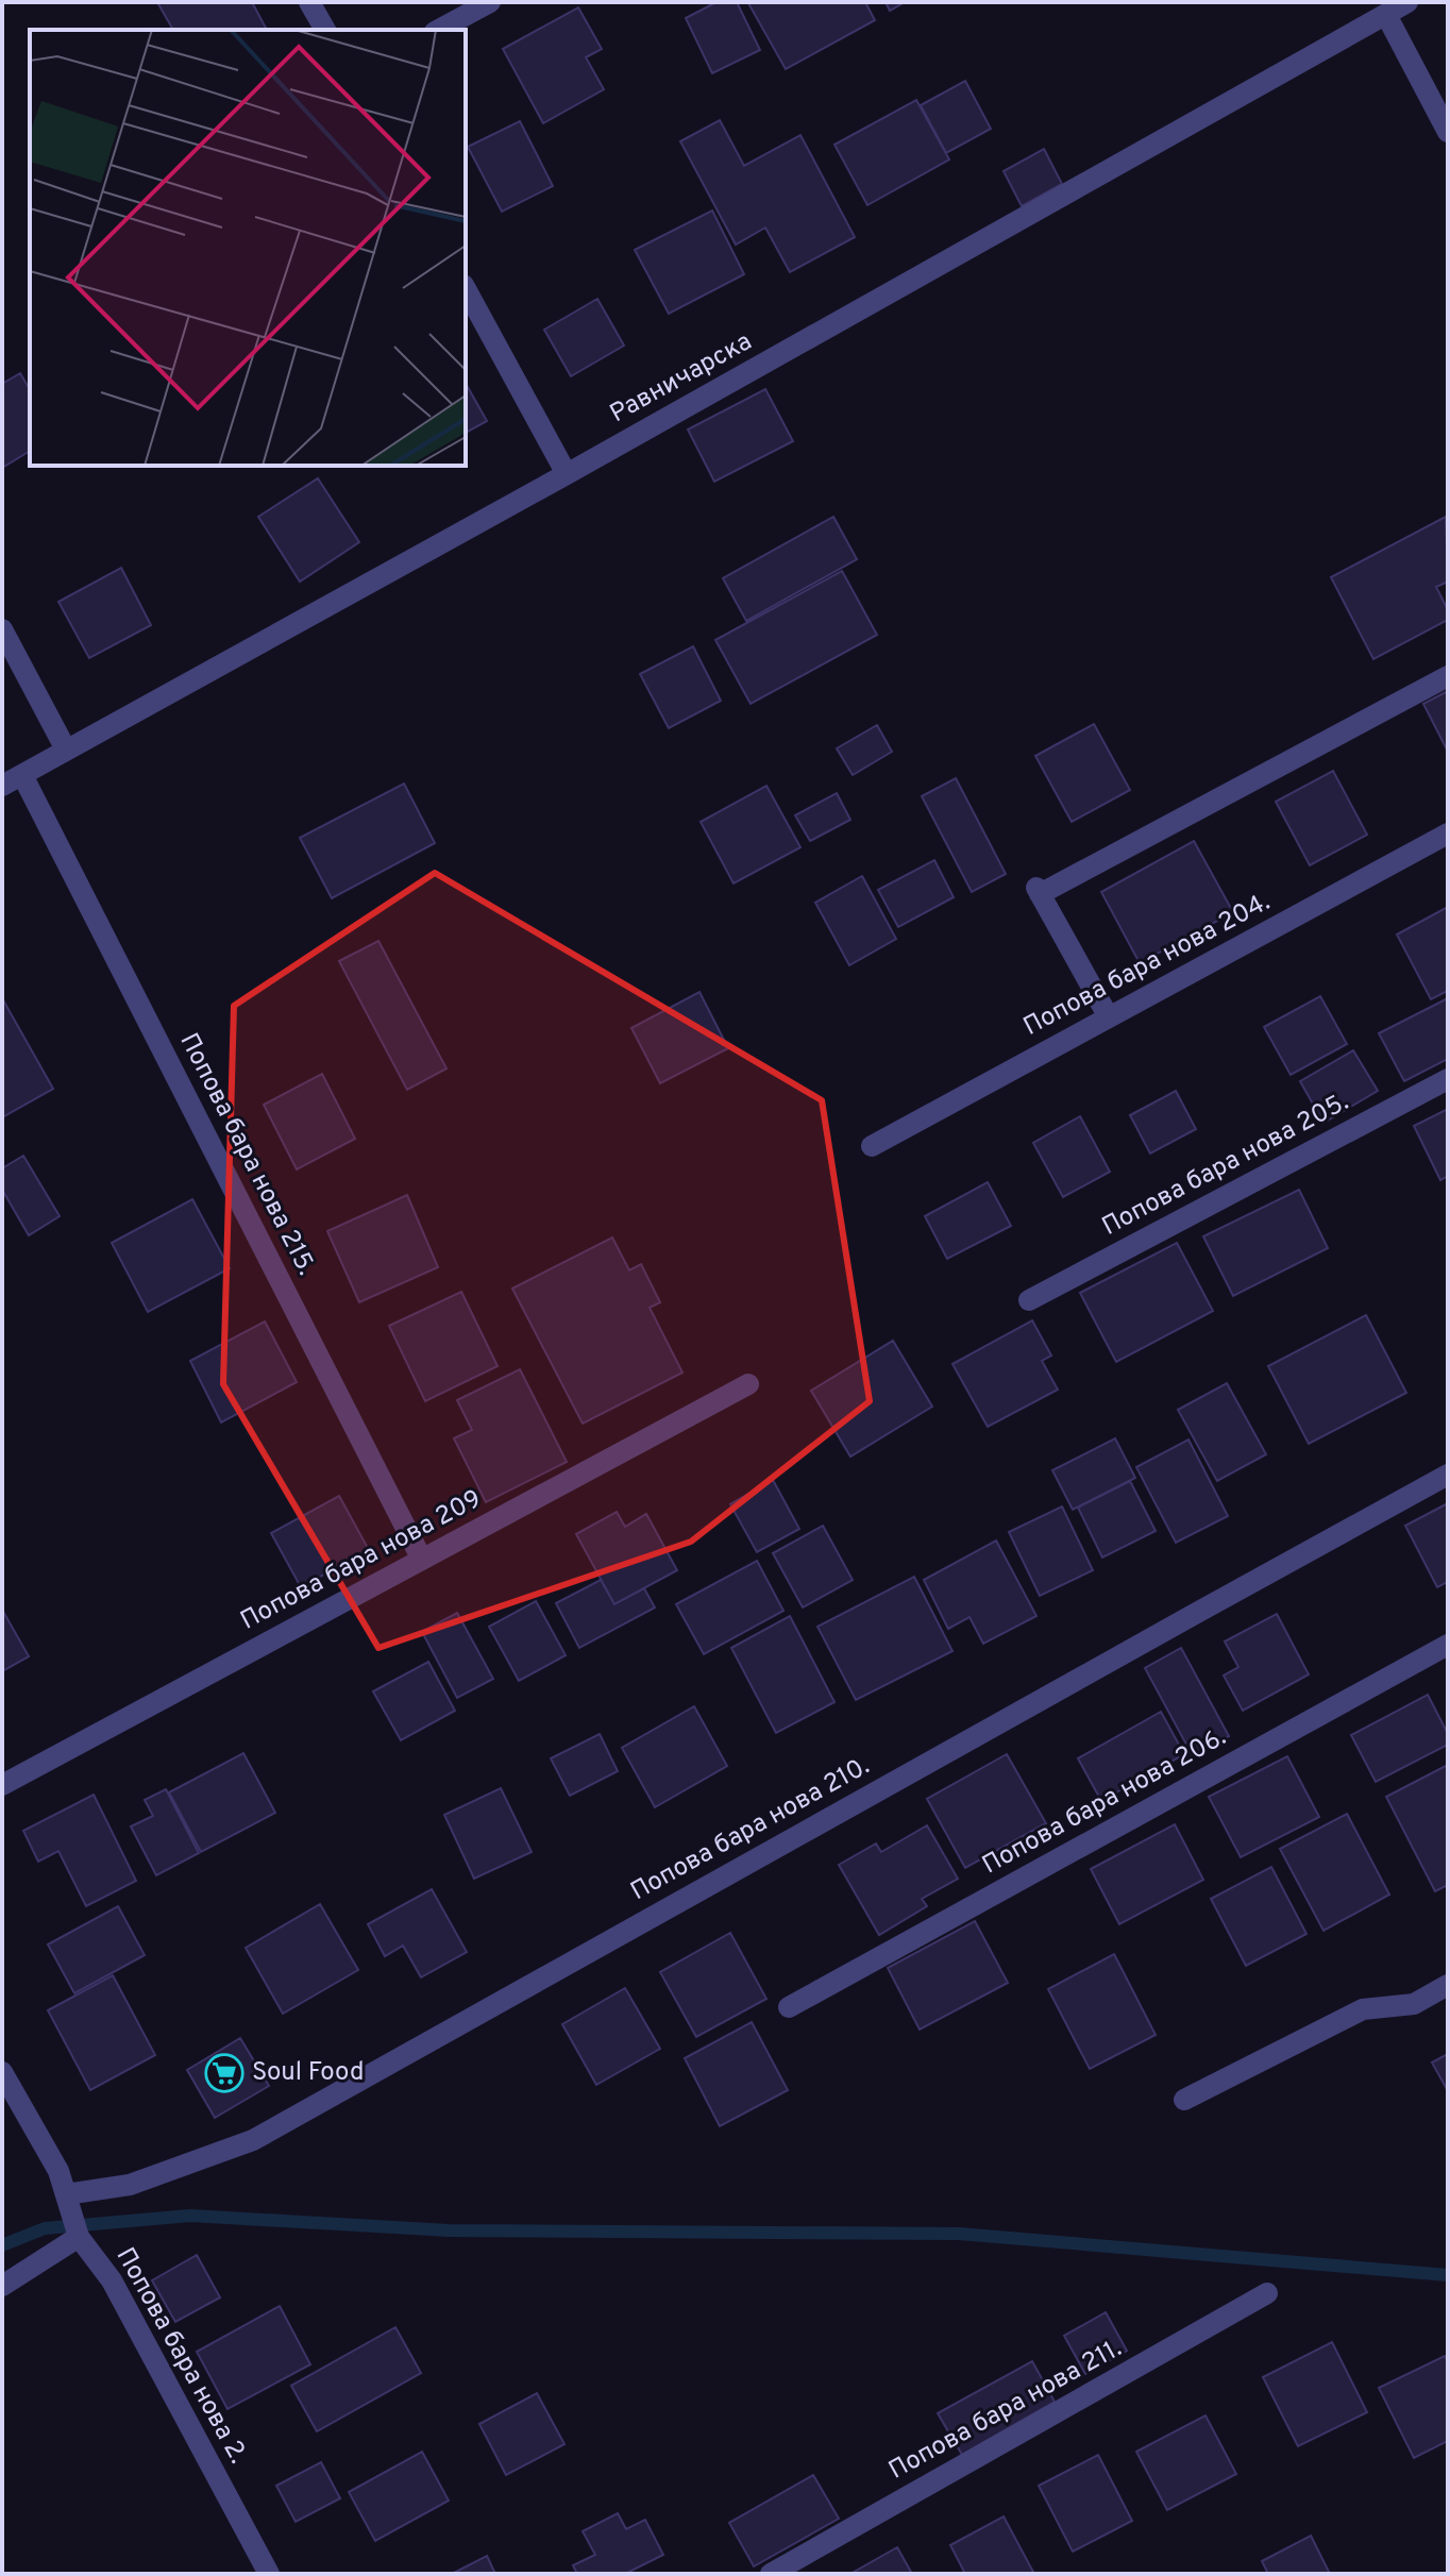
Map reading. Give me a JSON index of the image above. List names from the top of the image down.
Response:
{
  "streets": {
    "street": [
      "Равничарска",
      "Попова бара нова 204.",
      "Попова бара нова 215.",
      "Попова бара нова 205.",
      "Попова бара нова 209",
      "Попова бара нова 206.",
      "Попова бара нова 210.",
      "Попова бара нова 2.",
      "Попова бара нова 211."
    ]
  },
  "crossings": [
    ["Равничарска", "Попова бара нова 215."],
    ["Попова бара нова 215.", "Попова бара нова 209"],
    ["Попова бара нова 210.", "Попова бара нова 2."]
  ],
  "places": {
    "supermarket": ["Soul Food"]
  }
}
